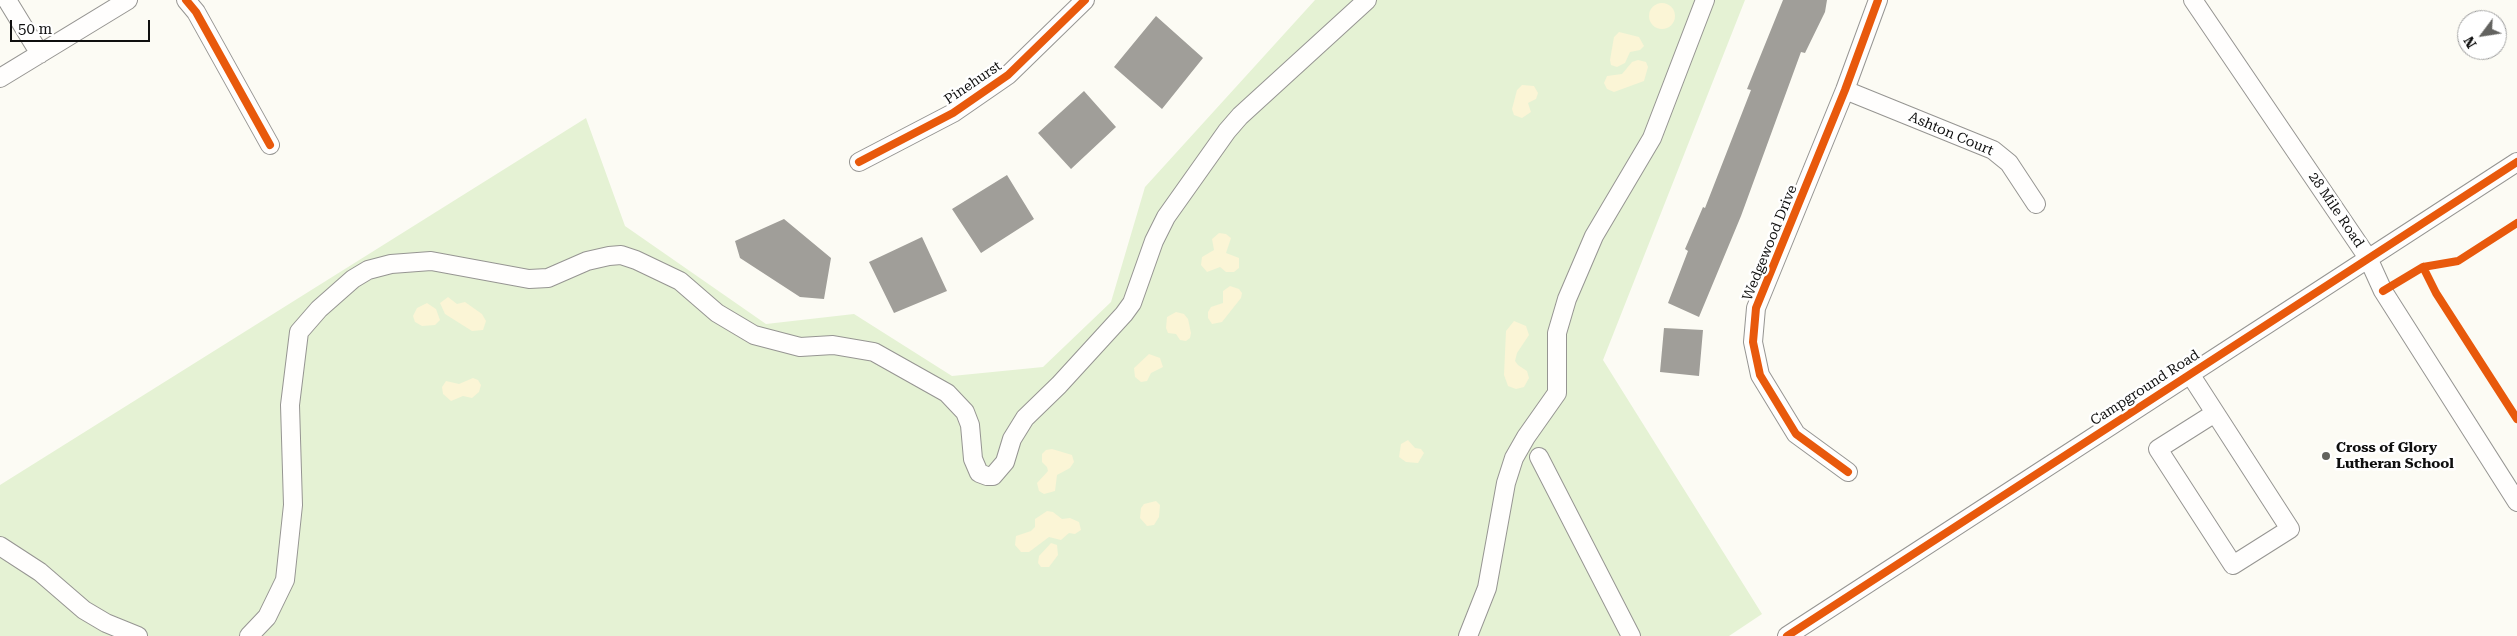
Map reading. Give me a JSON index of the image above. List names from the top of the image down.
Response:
{
  "streets": {
    "street": [
      "Pinehurst",
      "Ashton Court",
      "28 Mile Road",
      "Wedgewood Drive",
      "Campground Road"
    ]
  },
  "crossings": [
    ["Ashton Court", "Wedgewood Drive"],
    ["28 Mile Road", "Campground Road"]
  ],
  "places": ["Cross of Glory Lutheran School"],
  "scale_bar": "50 m",
  "north": "bottom left"
}
